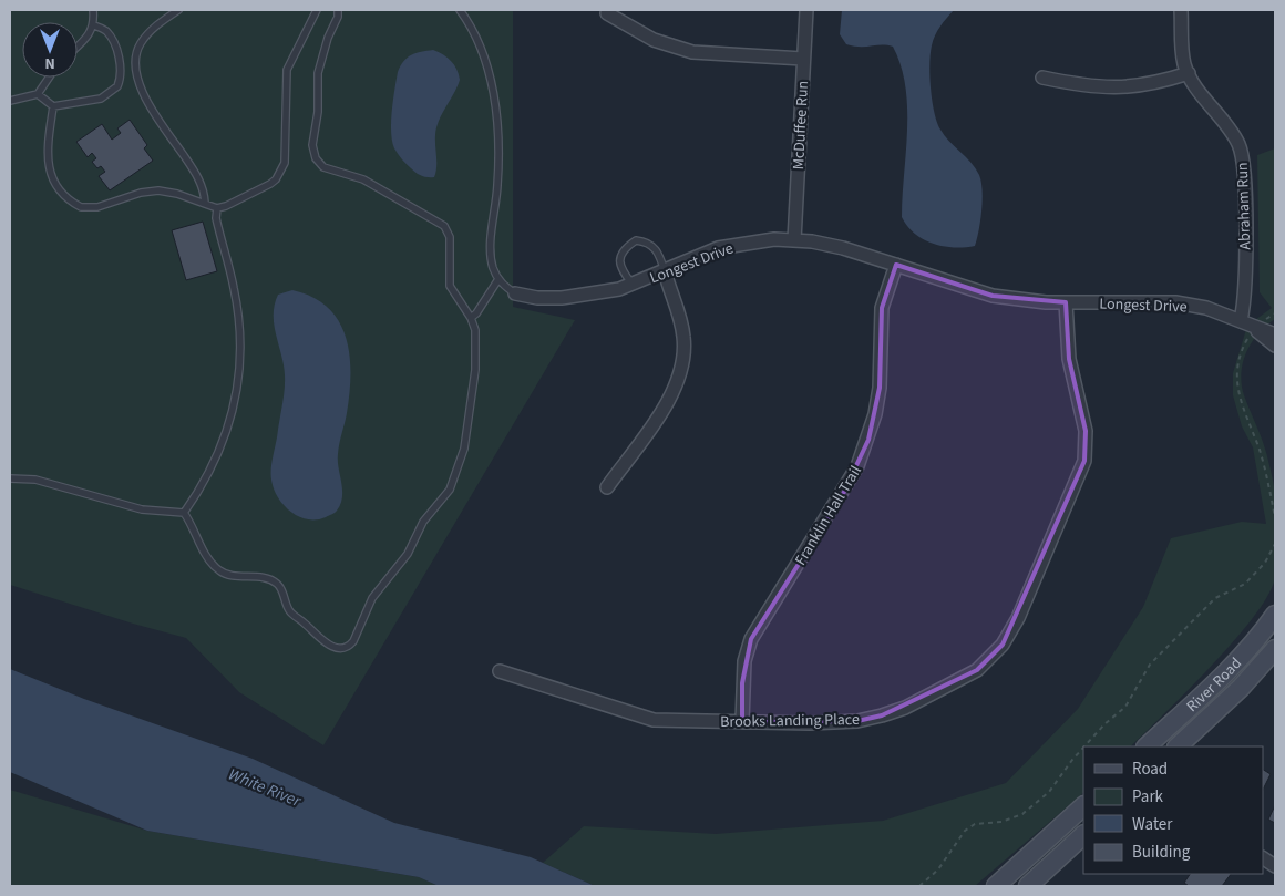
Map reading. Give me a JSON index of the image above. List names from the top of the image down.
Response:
{
  "streets": {
    "main road": ["River Road"],
    "street": [
      "McDuffee Run",
      "Abraham Run",
      "Longest Drive",
      "Franklin Hall Trail",
      "Brooks Landing Place"
    ]
  },
  "crossings": [
    ["McDuffee Run", "Longest Drive"],
    ["Abraham Run", "Longest Drive"],
    ["Longest Drive", "Franklin Hall Trail"],
    ["Longest Drive", "Brooks Landing Place"],
    ["Franklin Hall Trail", "Brooks Landing Place"]
  ],
  "water": ["White River"],
  "legend": [
    "Road",
    "Park",
    "Water",
    "Building"
  ],
  "north": "bottom"
}
